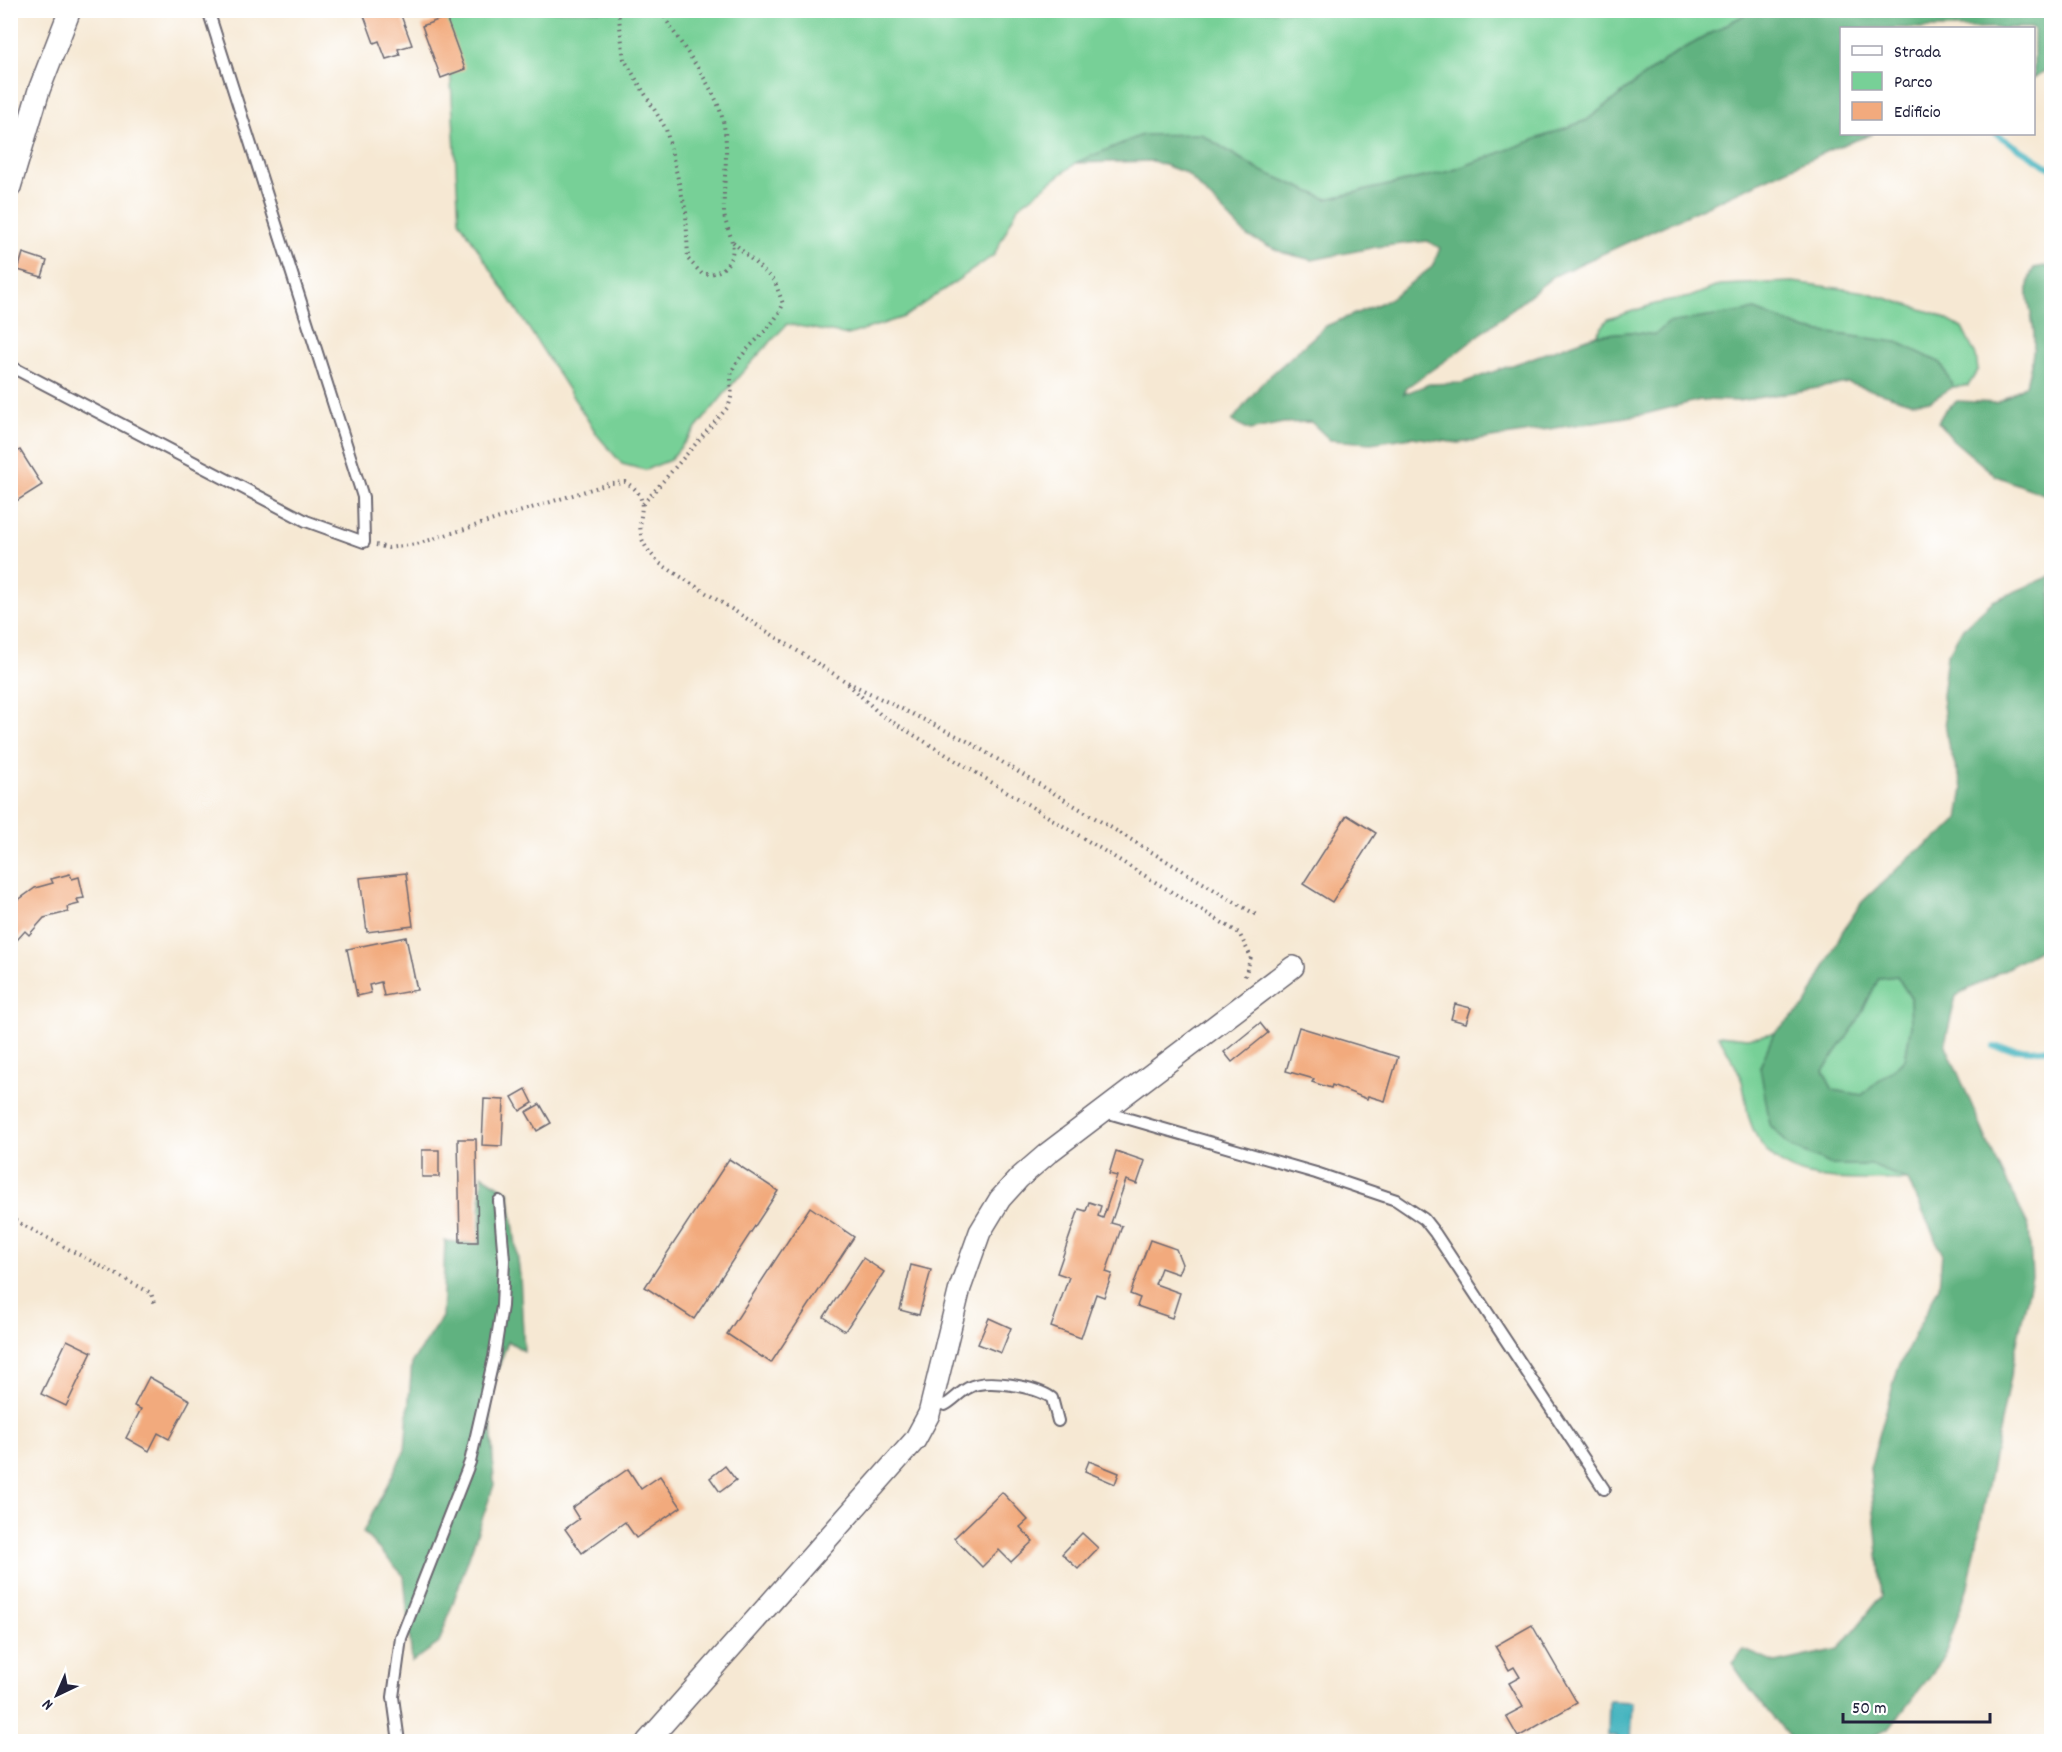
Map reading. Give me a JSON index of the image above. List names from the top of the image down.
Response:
{
  "legend": ["Strada", "Parco", "Edificio"],
  "scale_bar": "50 m",
  "north": "bottom left"
}
